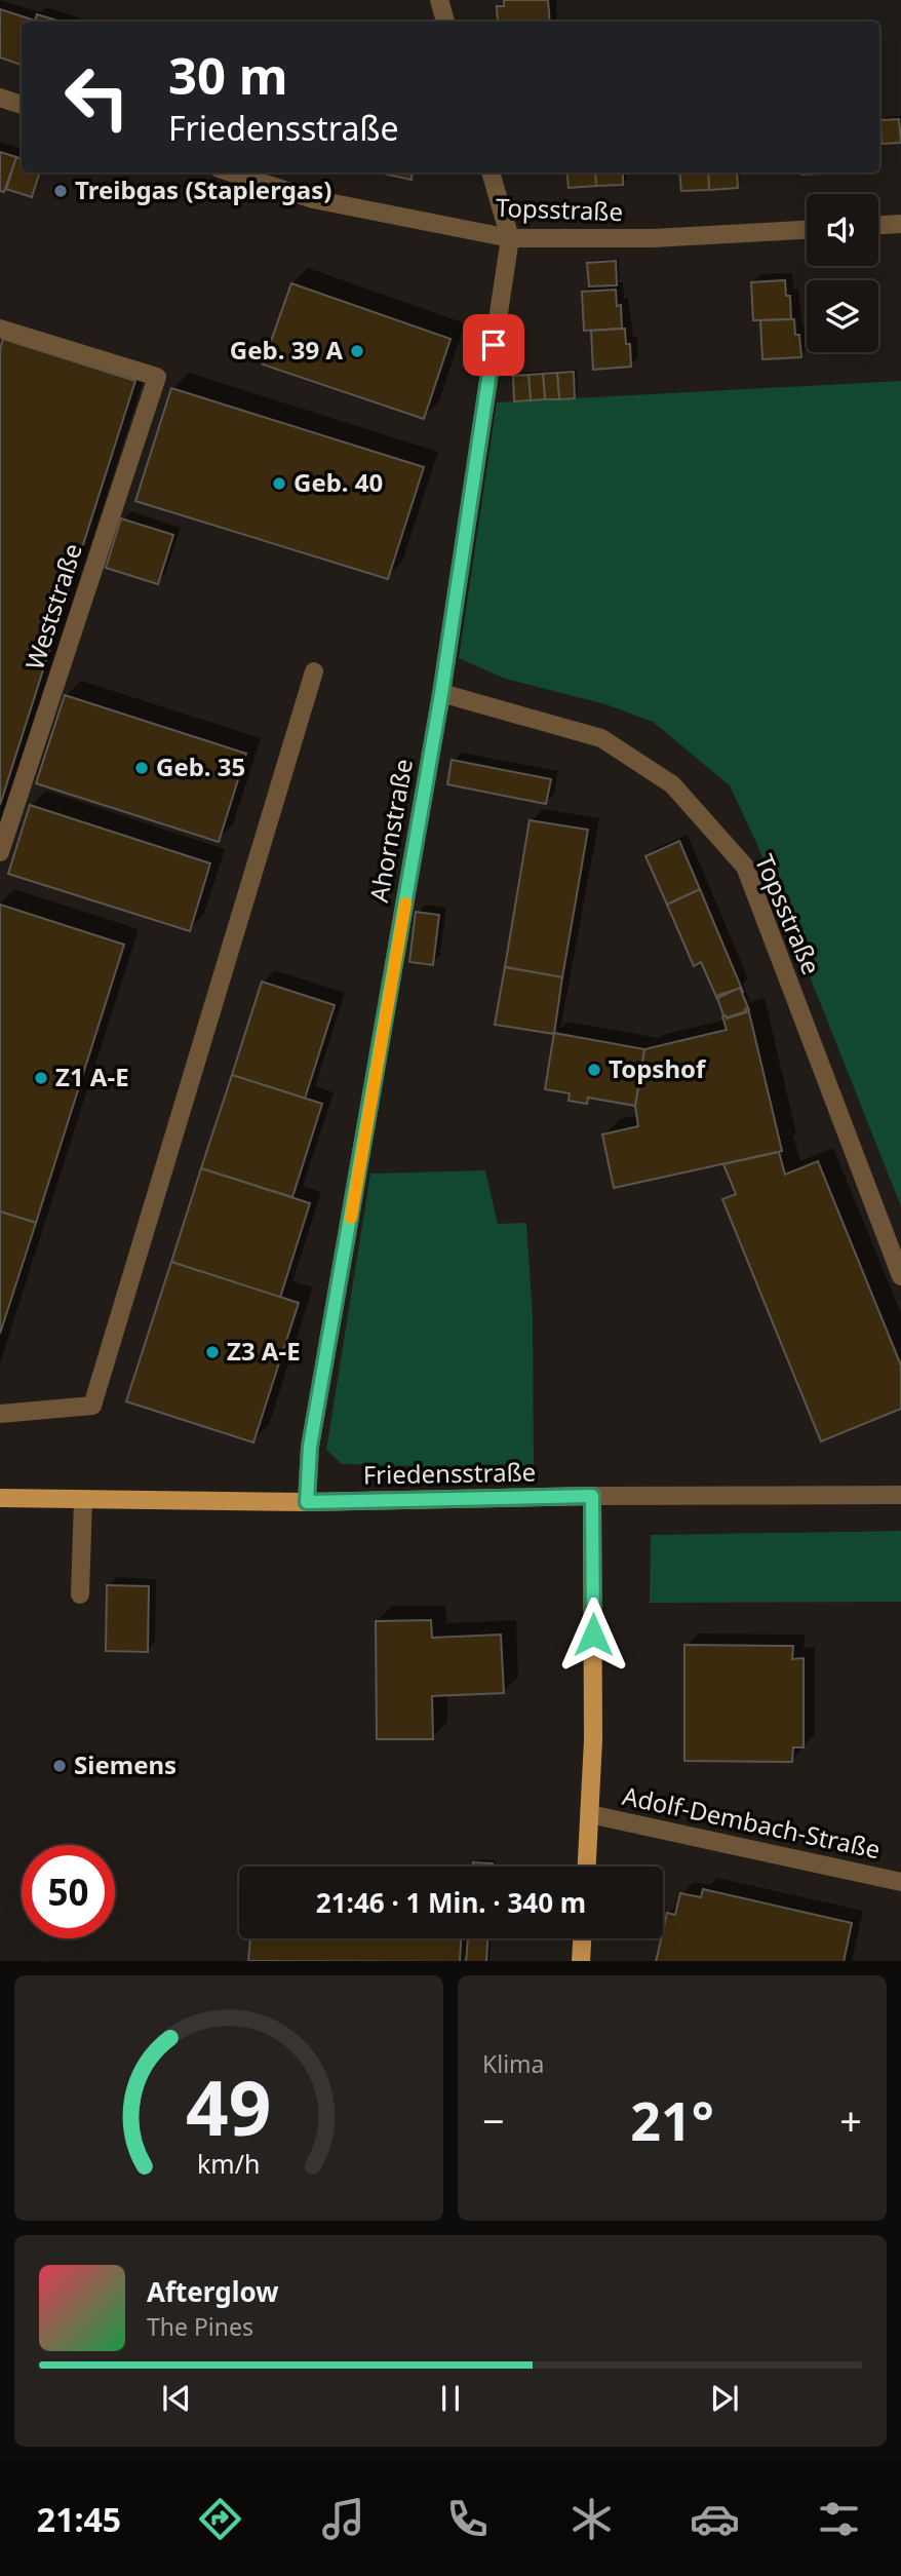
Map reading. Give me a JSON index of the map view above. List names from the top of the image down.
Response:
{
  "streets": {
    "main road": ["Friedensstraße", "Adolf-Dembach-Straße"],
    "street": ["Topsstraße", "Weststraße", "Ahornstraße"]
  },
  "crossings": [
    ["Topsstraße", "Ahornstraße"],
    ["Ahornstraße", "Friedensstraße"],
    ["Friedensstraße", "Adolf-Dembach-Straße"]
  ],
  "places": [
    "Treibgas (Staplergas)",
    "Geb. 39 A",
    "Geb. 40",
    "Geb. 35",
    "Topshof",
    "Z1 A-E",
    "Z3 A-E",
    "Siemens"
  ],
  "page": {
    "turn": ["30 m", "Friedensstraße"],
    "limit": "50",
    "trip": "21:46 · 1 Min. · 340 m",
    "tile": "Klima",
    "heat": ["−", "21°", "+"],
    "song": ["Afterglow", "The Pines"],
    "tabs": "21:45",
    "gauge": ["49", "km/h"]
  }
}
